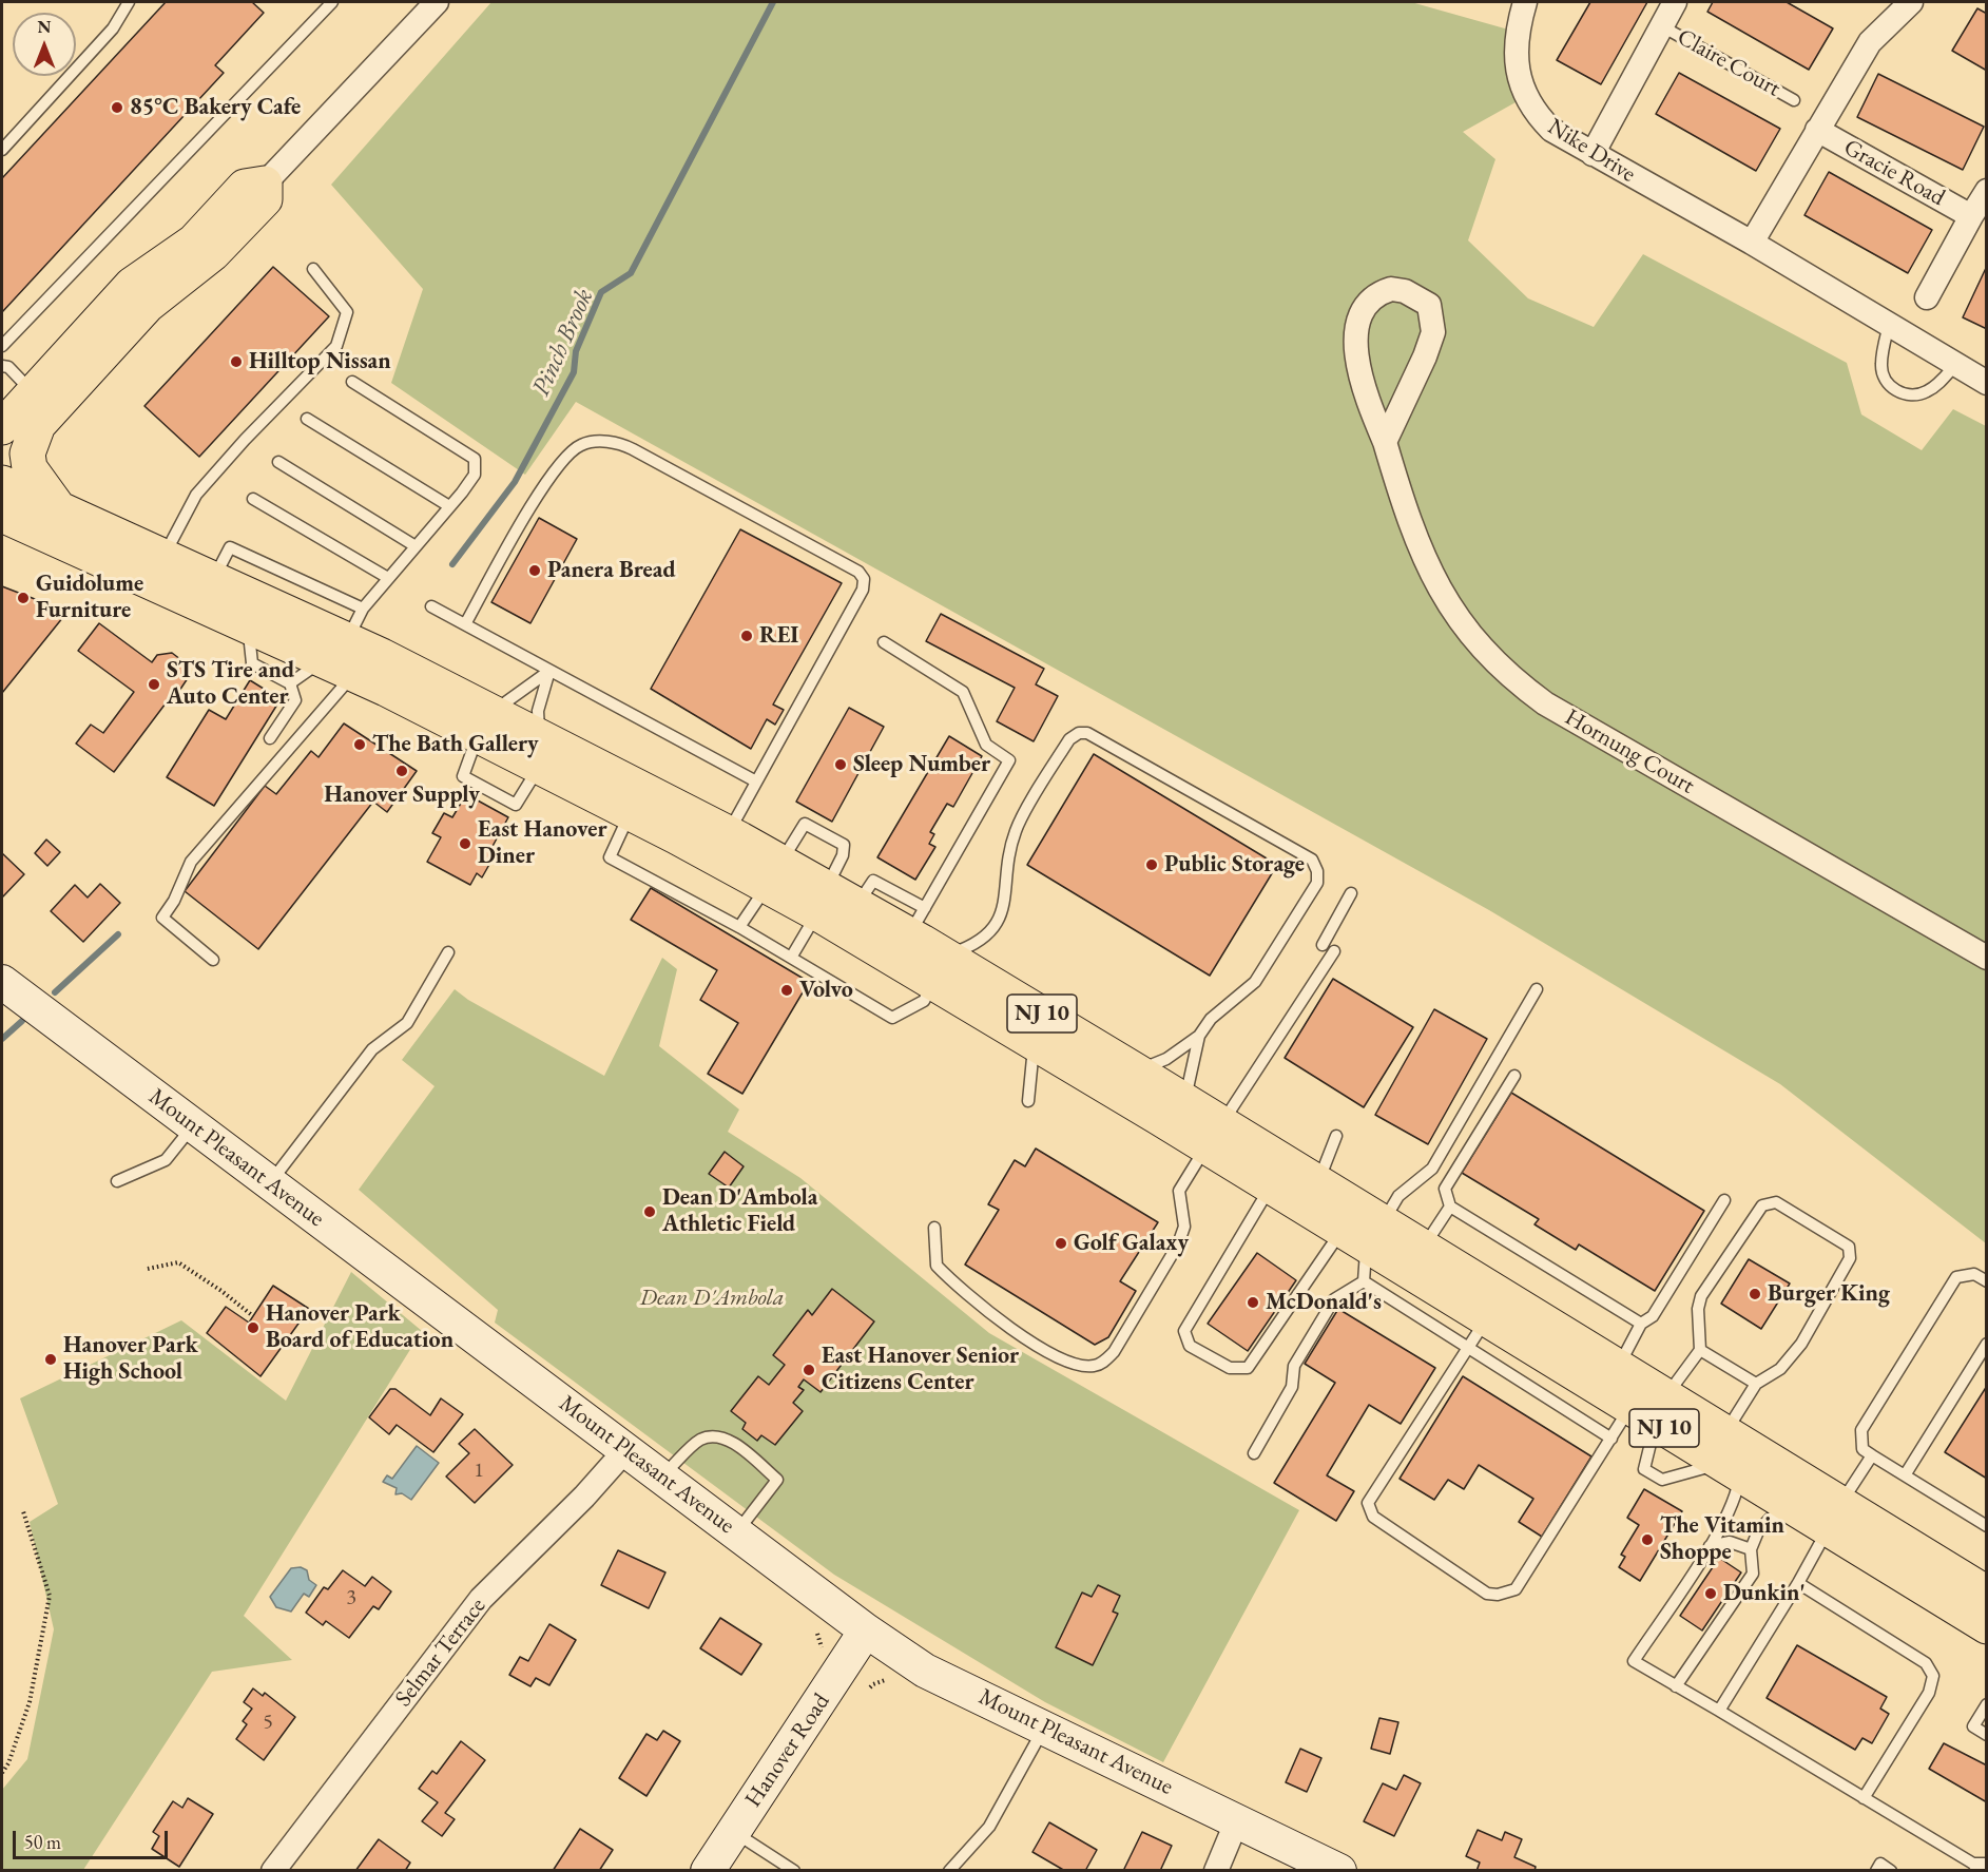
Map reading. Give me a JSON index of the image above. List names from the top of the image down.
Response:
{
  "streets": {
    "main road": ["NJ 10"],
    "street": [
      "Claire Court",
      "Nike Drive",
      "Gracie Road",
      "Hornung Court",
      "Mount Pleasant Avenue",
      "Selmar Terrace",
      "Hanover Road"
    ]
  },
  "crossings": [
    ["Claire Court", "Nike Drive"],
    ["Mount Pleasant Avenue", "Selmar Terrace"],
    ["Mount Pleasant Avenue", "Hanover Road"]
  ],
  "water": ["Pinch Brook"],
  "parks": ["Dean D'Ambola"],
  "places": [
    "85°C Bakery Cafe",
    "Hilltop Nissan",
    "Panera Bread",
    "Guidolume Furniture",
    "REI",
    "STS Tire and Auto Center",
    "The Bath Gallery",
    "Sleep Number",
    "Hanover Supply",
    "East Hanover Diner",
    "Public Storage",
    "Volvo",
    "Dean D'Ambola Athletic Field",
    "Golf Galaxy",
    "Burger King",
    "McDonald's",
    "Hanover Park Board of Education",
    "Hanover Park High School",
    "East Hanover Senior Citizens Center",
    "The Vitamin Shoppe",
    "Dunkin'"
  ],
  "house_numbers": ["1", "3", "5"],
  "scale_bar": "50 m",
  "north": "top"
}
